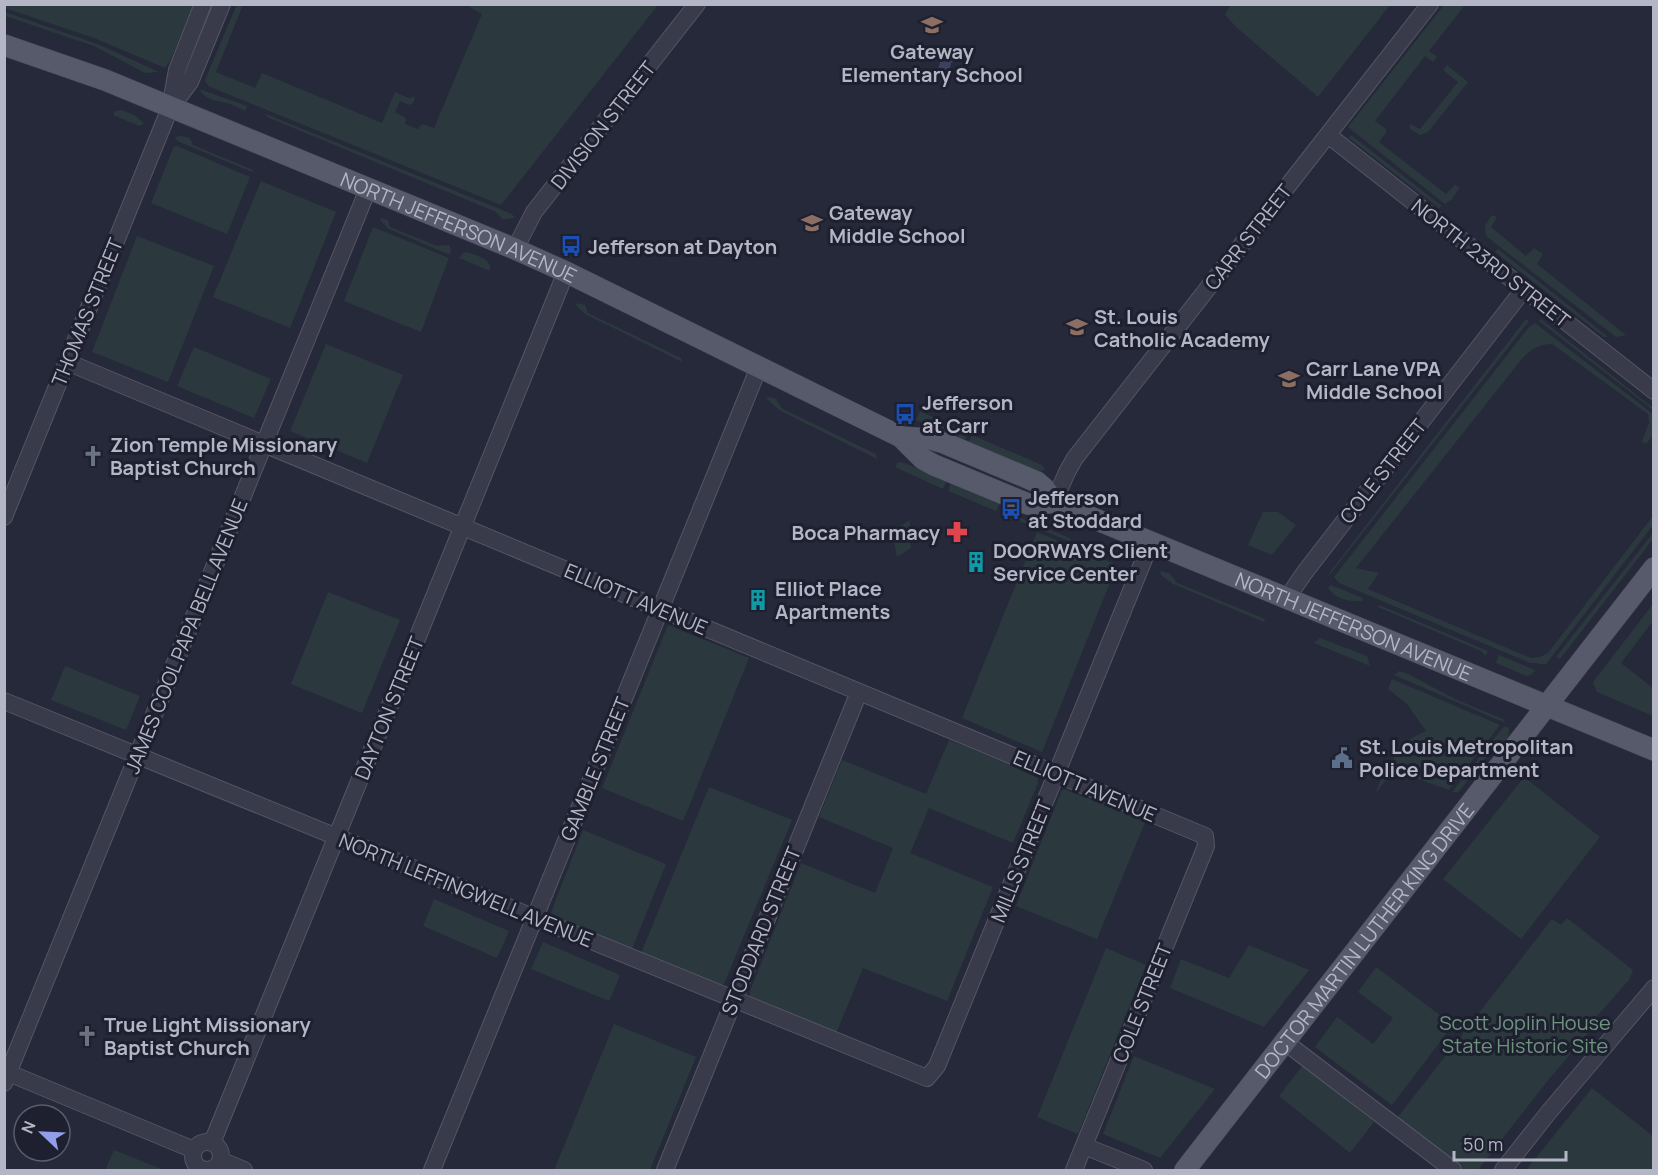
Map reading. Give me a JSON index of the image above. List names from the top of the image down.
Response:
{
  "streets": {
    "main road": ["NORTH JEFFERSON AVENUE", "DOCTOR MARTIN LUTHER KING DRIVE"],
    "street": [
      "DIVISION STREET",
      "CARR STREET",
      "NORTH 23RD STREET",
      "THOMAS STREET",
      "COLE STREET",
      "ELLIOTT AVENUE",
      "JAMES COOL PAPA BELL AVENUE",
      "DAYTON STREET",
      "GAMBLE STREET",
      "MILLS STREET",
      "NORTH LEFFINGWELL AVENUE",
      "STODDARD STREET"
    ]
  },
  "crossings": [
    ["DIVISION STREET", "NORTH JEFFERSON AVENUE"],
    ["NORTH JEFFERSON AVENUE", "CARR STREET"],
    ["NORTH JEFFERSON AVENUE", "THOMAS STREET"],
    ["NORTH JEFFERSON AVENUE", "COLE STREET"],
    ["NORTH JEFFERSON AVENUE", "JAMES COOL PAPA BELL AVENUE"],
    ["NORTH JEFFERSON AVENUE", "DAYTON STREET"],
    ["NORTH JEFFERSON AVENUE", "GAMBLE STREET"],
    ["NORTH JEFFERSON AVENUE", "MILLS STREET"],
    ["NORTH JEFFERSON AVENUE", "DOCTOR MARTIN LUTHER KING DRIVE"],
    ["CARR STREET", "NORTH 23RD STREET"],
    ["NORTH 23RD STREET", "COLE STREET"],
    ["THOMAS STREET", "ELLIOTT AVENUE"],
    ["COLE STREET", "ELLIOTT AVENUE"],
    ["ELLIOTT AVENUE", "JAMES COOL PAPA BELL AVENUE"],
    ["ELLIOTT AVENUE", "DAYTON STREET"],
    ["ELLIOTT AVENUE", "GAMBLE STREET"],
    ["ELLIOTT AVENUE", "MILLS STREET"],
    ["ELLIOTT AVENUE", "STODDARD STREET"],
    ["JAMES COOL PAPA BELL AVENUE", "NORTH LEFFINGWELL AVENUE"],
    ["DAYTON STREET", "NORTH LEFFINGWELL AVENUE"],
    ["GAMBLE STREET", "NORTH LEFFINGWELL AVENUE"],
    ["MILLS STREET", "NORTH LEFFINGWELL AVENUE"],
    ["NORTH LEFFINGWELL AVENUE", "STODDARD STREET"]
  ],
  "parks": ["Scott Joplin House State Historic Site"],
  "places": {
    "school or university": [
      "Gateway Elementary School",
      "Gateway Middle School",
      "St. Louis Catholic Academy",
      "Carr Lane VPA Middle School"
    ],
    "bus stop": ["Jefferson at Dayton", "Jefferson at Carr", "Jefferson at Stoddard"],
    "church": ["Zion Temple Missionary Baptist Church", "True Light Missionary Baptist Church"],
    "pharmacy": ["Boca Pharmacy"],
    "building": ["DOORWAYS Client Service Center", "Elliot Place Apartments"],
    "public building": ["St. Louis Metropolitan Police Department"]
  },
  "scale_bar": "50 m",
  "north": "top left"
}
